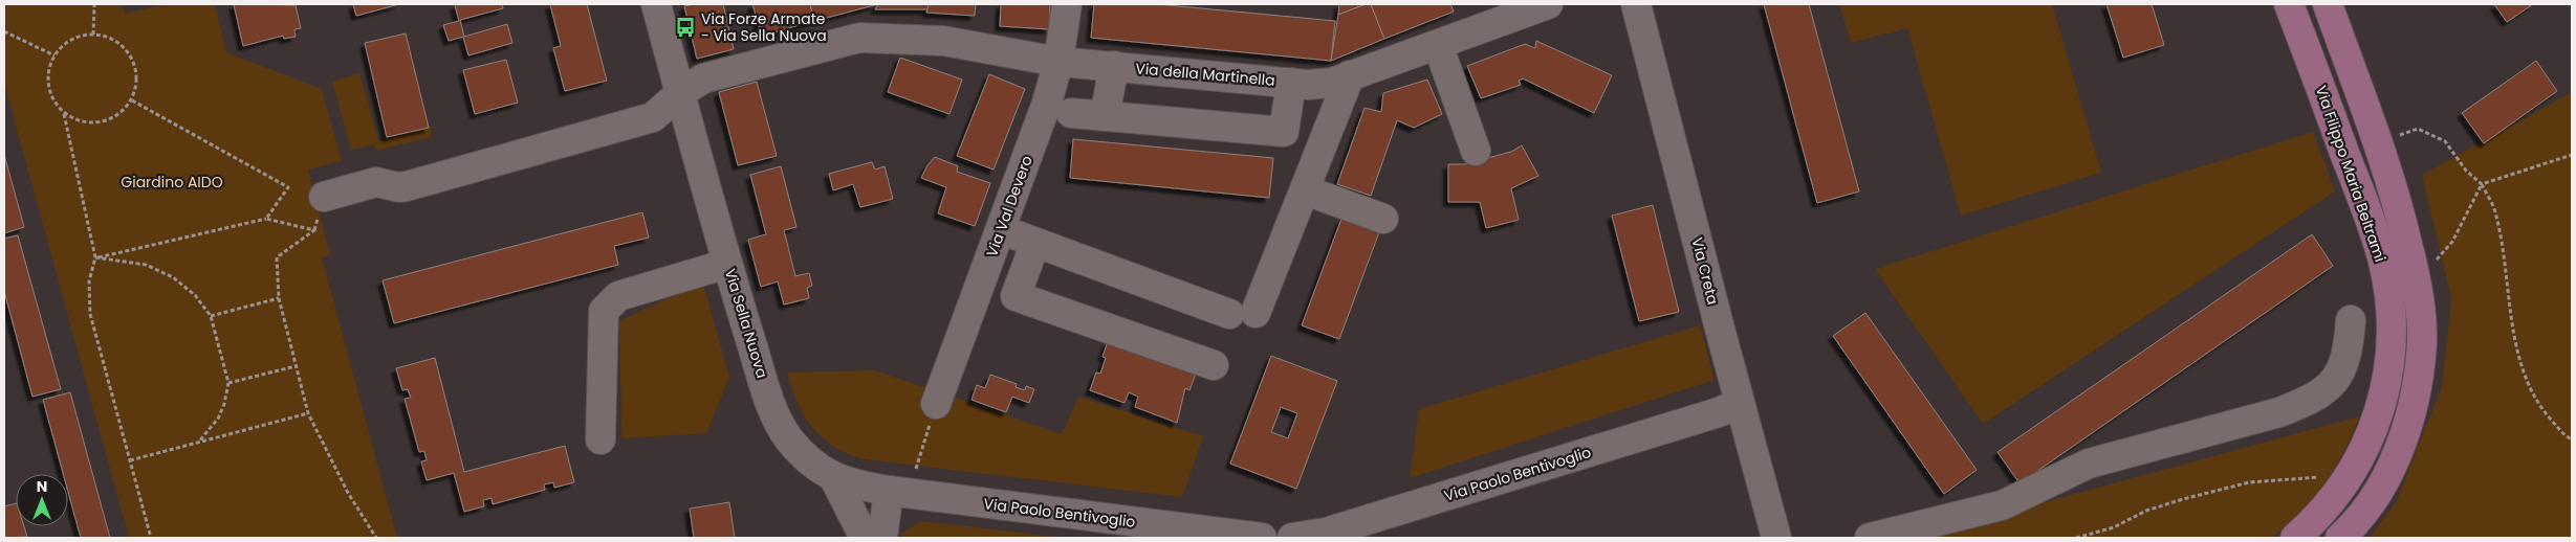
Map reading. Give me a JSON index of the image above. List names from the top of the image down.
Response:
{
  "streets": {
    "main road": ["Via Filippo Maria Beltrami"],
    "street": [
      "Via della Martinella",
      "Via Val Devero",
      "Via Creta",
      "Via Sella Nuova",
      "Via Paolo Bentivoglio"
    ]
  },
  "crossings": [
    ["Via della Martinella", "Via Val Devero"],
    ["Via della Martinella", "Via Sella Nuova"],
    ["Via Creta", "Via Paolo Bentivoglio"],
    ["Via Sella Nuova", "Via Paolo Bentivoglio"]
  ],
  "parks": ["Giardino AIDO"],
  "places": {
    "bus stop": ["Via Forze Armate - Via Sella Nuova"]
  },
  "north": "top"
}
